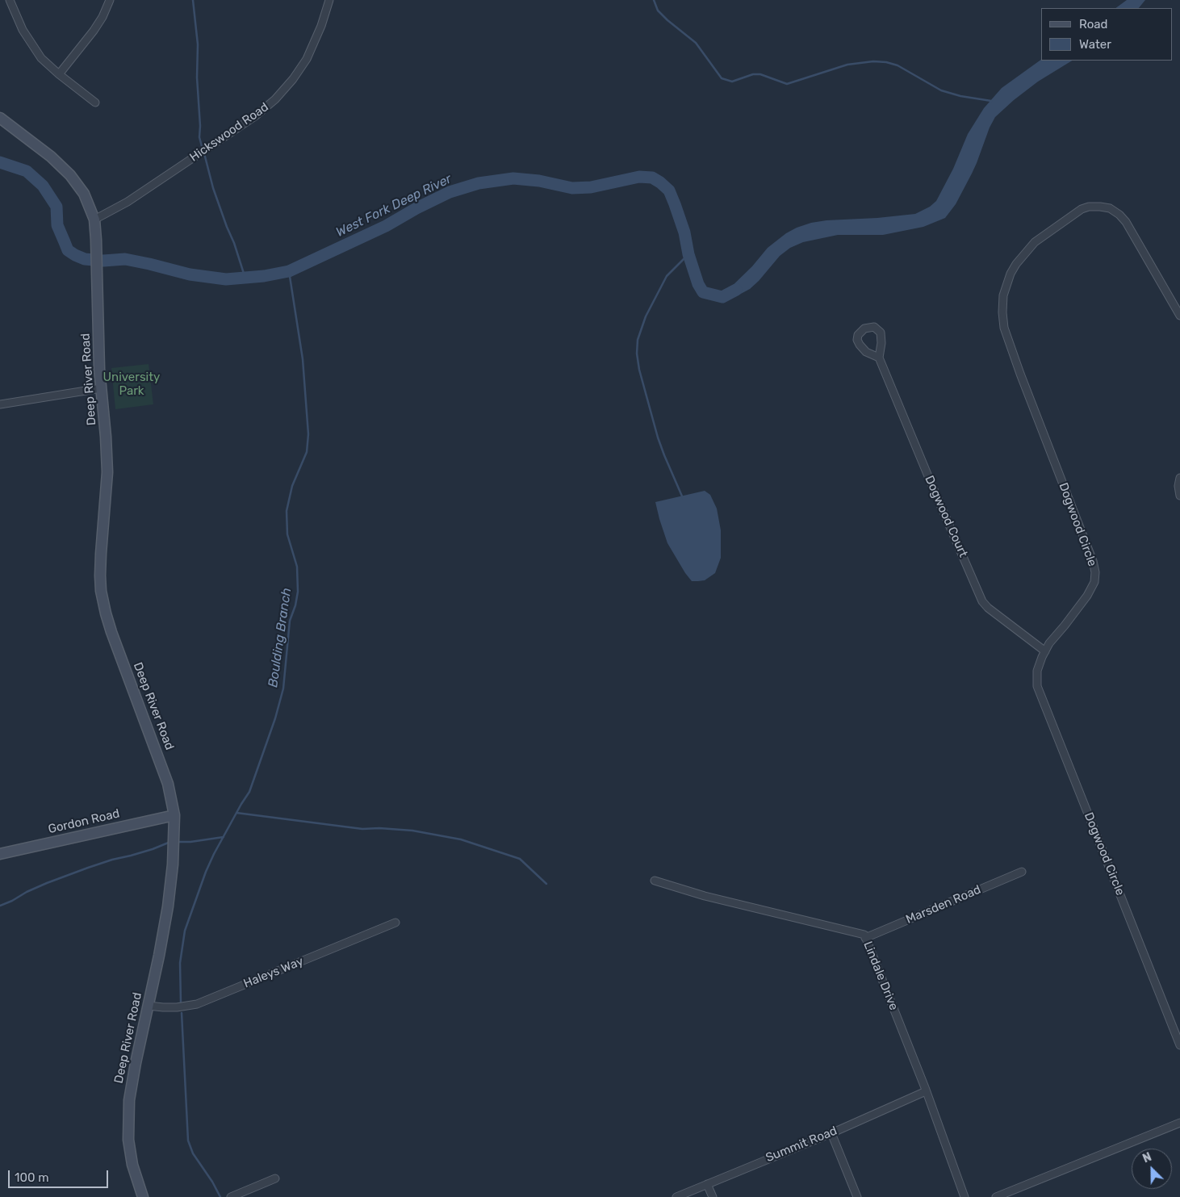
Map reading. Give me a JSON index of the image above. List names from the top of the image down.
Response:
{
  "streets": {
    "street": [
      "Hickswood Road",
      "Deep River Road",
      "Dogwood Court",
      "Dogwood Circle",
      "Gordon Road",
      "Marsden Road",
      "Haleys Way",
      "Lindale Drive",
      "Summit Road"
    ]
  },
  "crossings": [
    ["Hickswood Road", "Deep River Road"],
    ["Deep River Road", "Gordon Road"],
    ["Deep River Road", "Haleys Way"],
    ["Dogwood Court", "Dogwood Circle"],
    ["Marsden Road", "Lindale Drive"],
    ["Lindale Drive", "Summit Road"]
  ],
  "water": ["West Fork Deep River", "Boulding Branch"],
  "parks": ["University Park"],
  "legend": ["Road", "Water"],
  "scale_bar": "100 m",
  "north": "top left"
}
